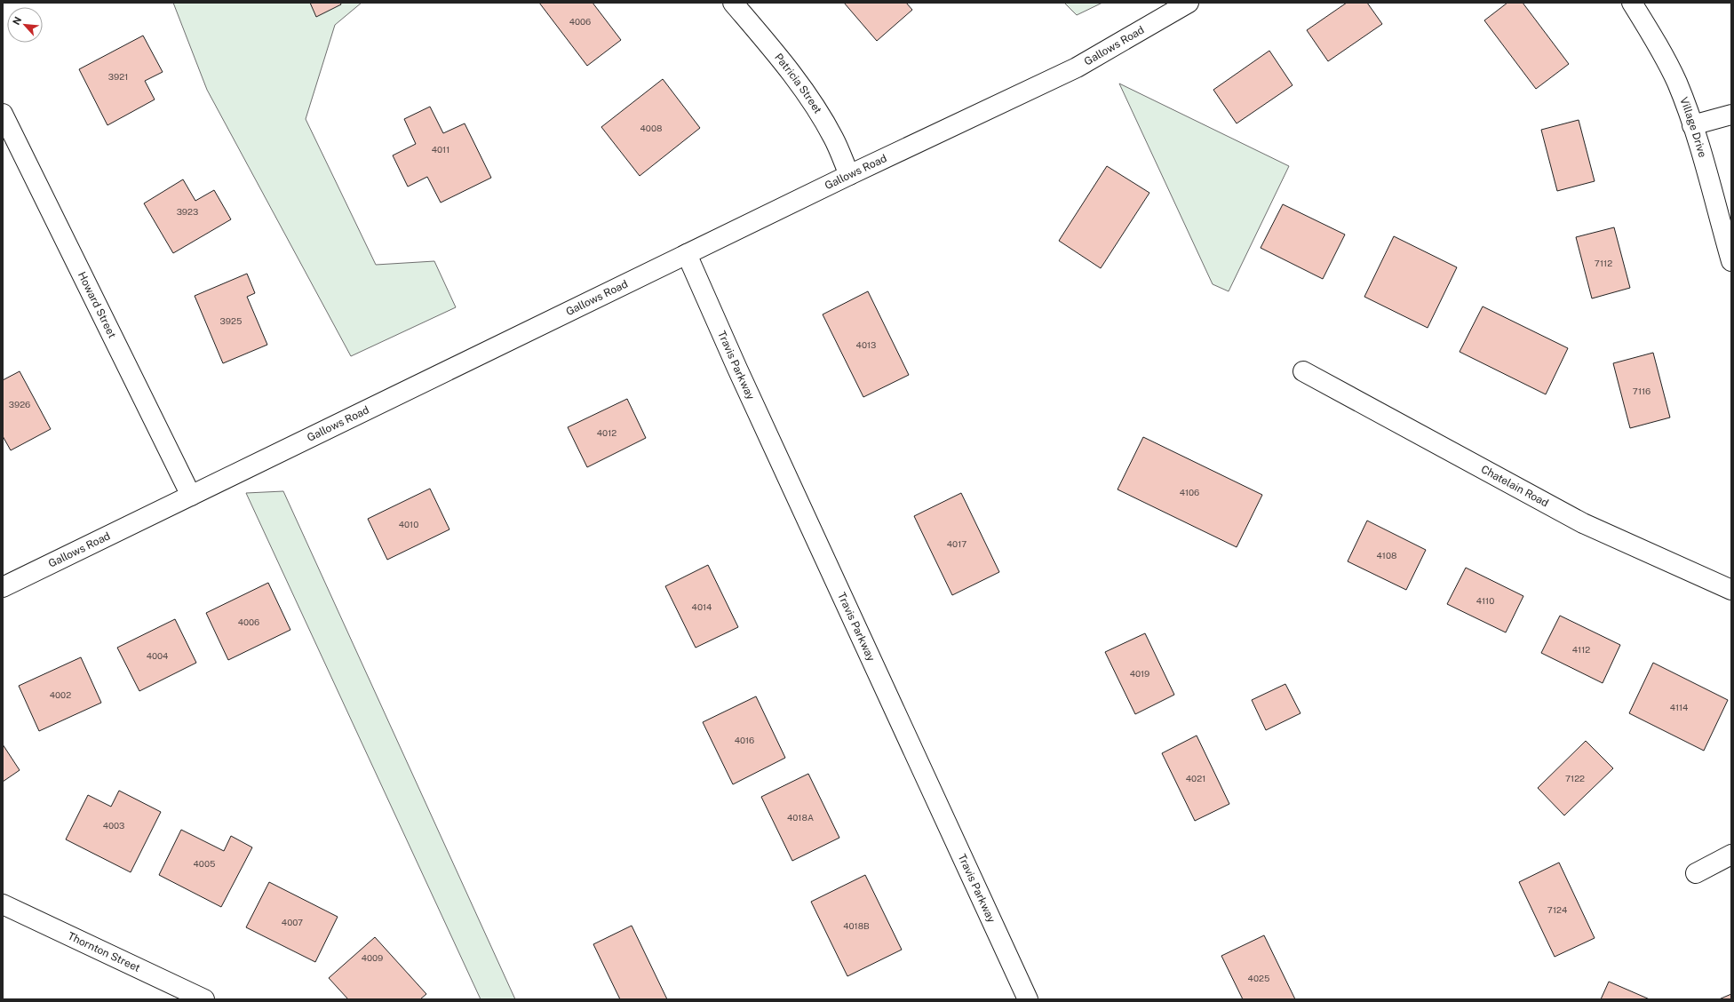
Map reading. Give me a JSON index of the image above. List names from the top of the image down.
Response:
{
  "streets": {
    "street": [
      "Gallows Road",
      "Patricia Street",
      "Village Drive",
      "Howard Street",
      "Travis Parkway",
      "Chatelain Road",
      "Thornton Street"
    ]
  },
  "crossings": [
    ["Gallows Road", "Patricia Street"],
    ["Gallows Road", "Howard Street"],
    ["Gallows Road", "Travis Parkway"]
  ],
  "house_numbers": [
    "4006",
    "3921",
    "4008",
    "4011",
    "3923",
    "7112",
    "3925",
    "4013",
    "7116",
    "3926",
    "4012",
    "4106",
    "4010",
    "4017",
    "4108",
    "4110",
    "4014",
    "4006",
    "4112",
    "4004",
    "4019",
    "4002",
    "4114",
    "4016",
    "4021",
    "7122",
    "4018A",
    "4003",
    "4005",
    "7124",
    "4007",
    "4018B",
    "4009",
    "4025"
  ],
  "north": "top left"
}
